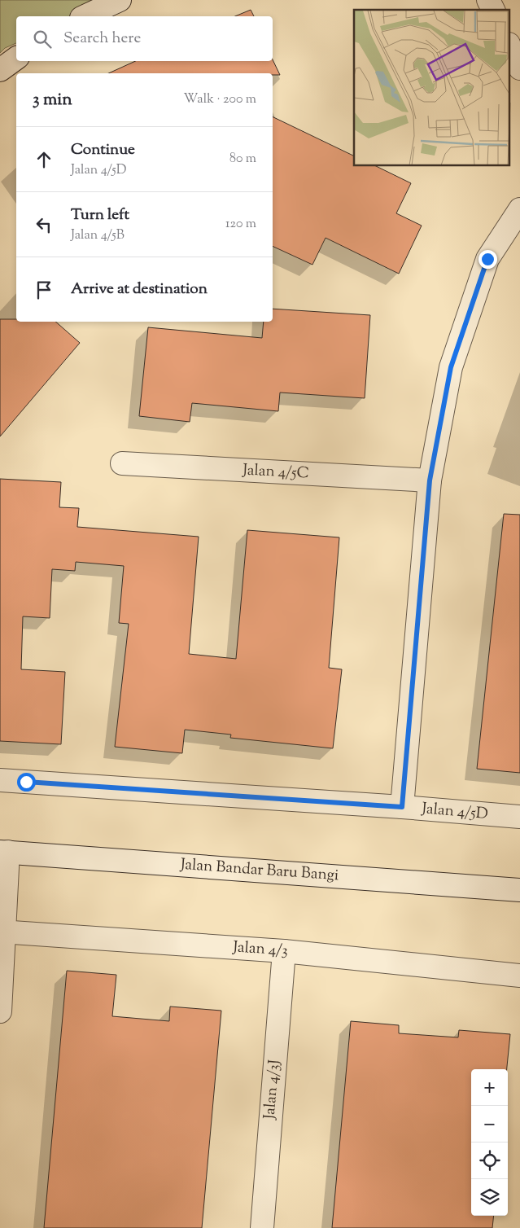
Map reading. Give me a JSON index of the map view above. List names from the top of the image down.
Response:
{
  "streets": {
    "street": [
      "Jalan 4/5C",
      "Jalan 4/5D",
      "Jalan Bandar Baru Bangi",
      "Jalan 4/3",
      "Jalan 4/3J"
    ]
  },
  "crossings": [
    ["Jalan 4/3", "Jalan 4/3J"]
  ],
  "page": {
    "search": "Search here",
    "heading": ["3 min", "Walk · 200 m"],
    "list": [
      ["Continue", "Jalan 4/5D", "80 m"],
      ["Turn left", "Jalan 4/5B", "120 m"],
      "Arrive at destination"
    ],
    "map_buttons": ["+", "−"]
  }
}
